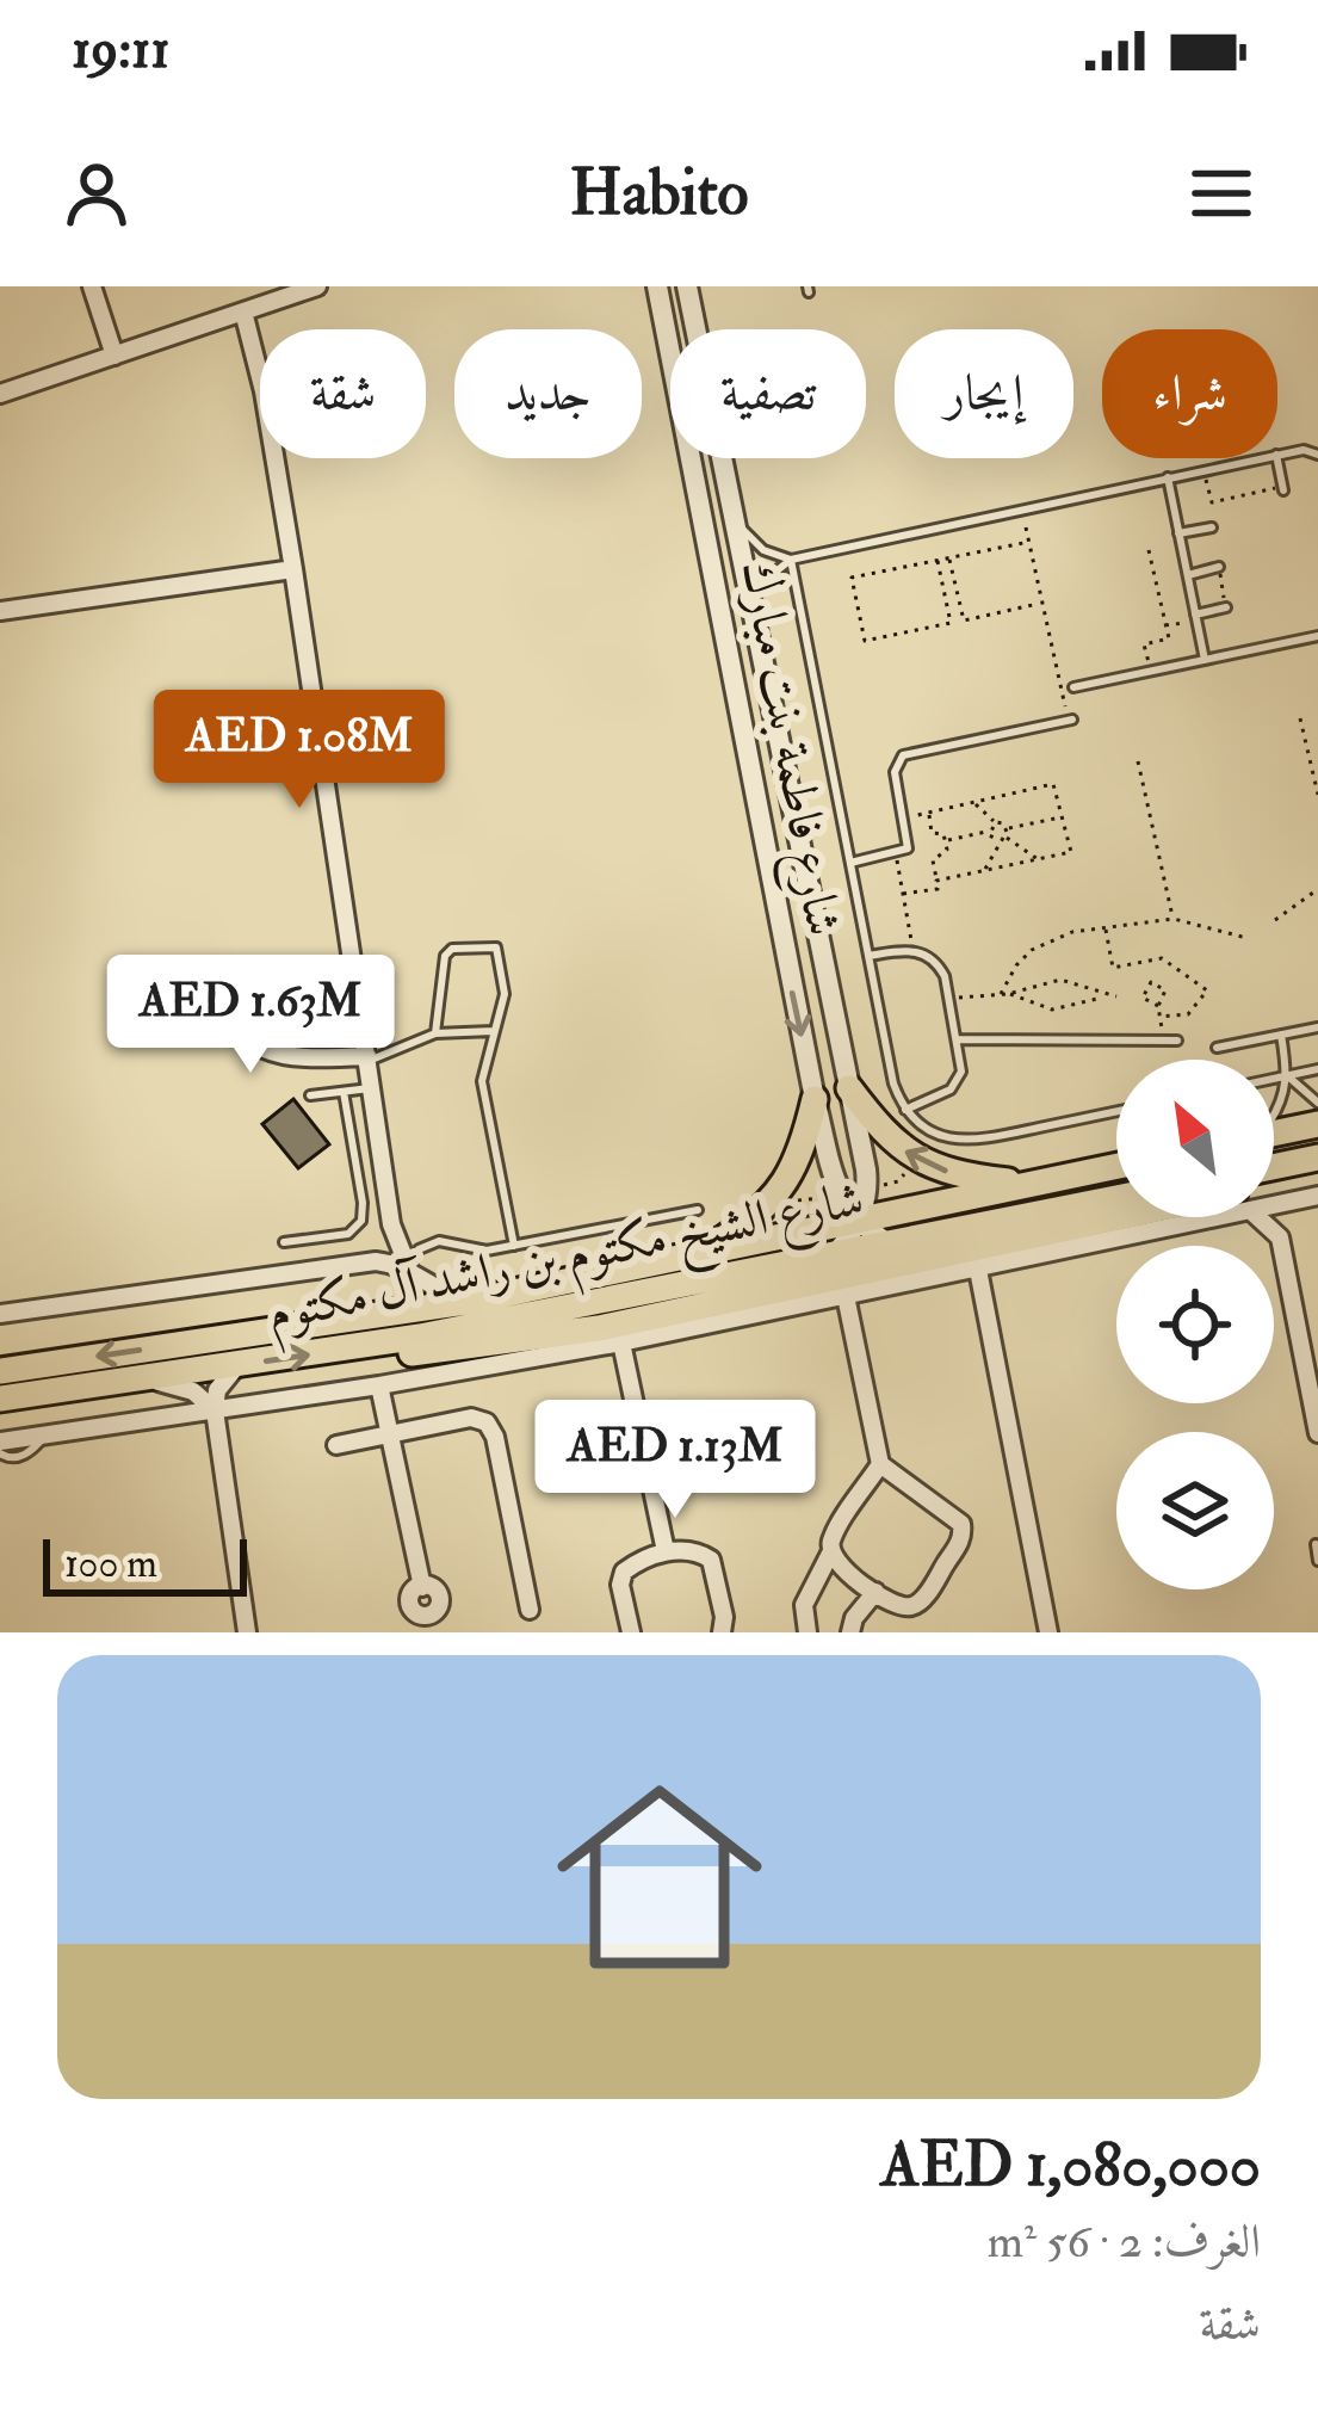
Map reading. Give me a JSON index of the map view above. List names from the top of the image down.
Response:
{
  "streets": {
    "main road": ["شارع الشيخ مكتوم بن راشد آل مكتوم"],
    "street": ["شارع فاطمة بنت مبارك"]
  },
  "crossings": [
    ["شارع فاطمة بنت مبارك", "شارع الشيخ مكتوم بن راشد آل مكتوم"]
  ],
  "scale_bar": "100 m",
  "north": "top left",
  "page": {
    "status": "19:11",
    "header": "Habito",
    "chip": [
      "شراء",
      "إيجار",
      "تصفية",
      "جديد",
      "شقة"
    ],
    "price": ["AED 1.08M", "AED 1.63M", "AED 1.13M"],
    "scale": "100 m",
    "list": [
      {
        "name": "AED 1,080,000",
        "note": "الغرف: 2 · 56 m² · شقة"
      }
    ]
  }
}
